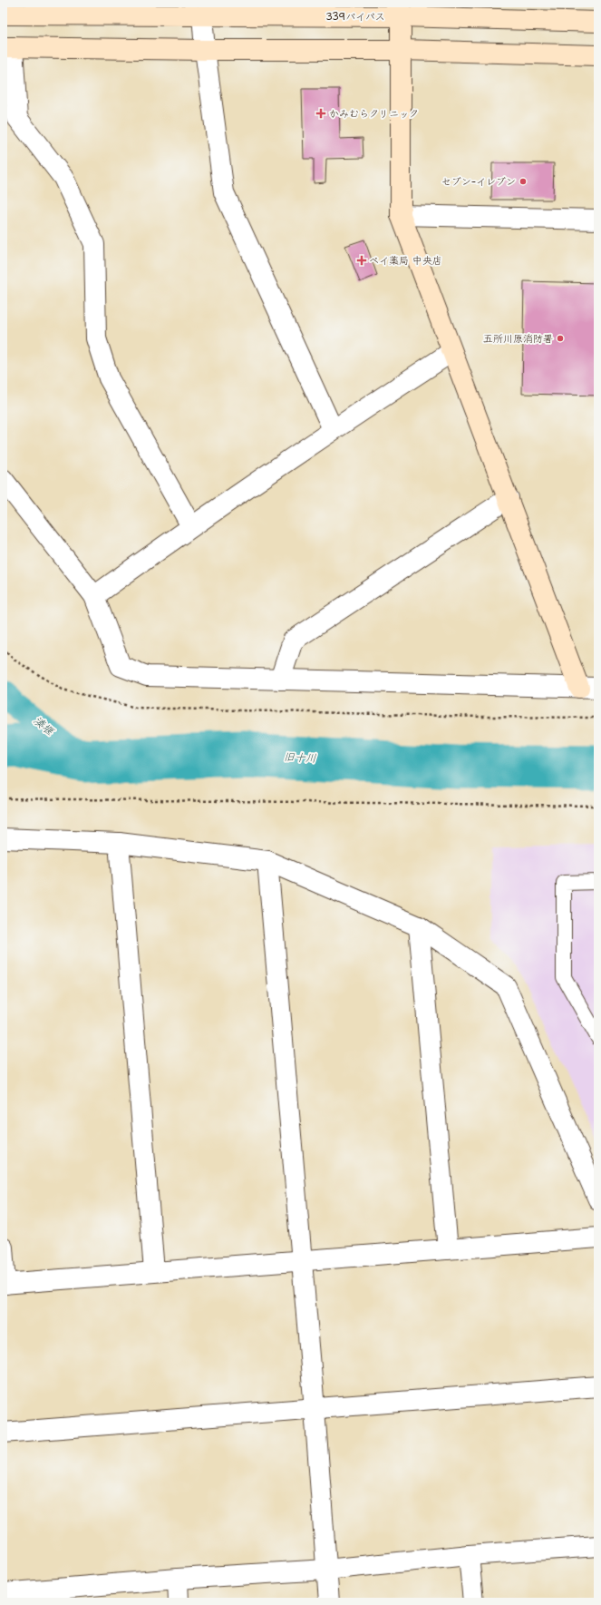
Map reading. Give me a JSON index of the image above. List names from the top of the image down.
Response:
{
  "streets": {
    "street": ["339バイパス"]
  },
  "water": ["湊堰", "旧十川"],
  "places": {
    "health": ["かみむらクリニック", "ベイ薬局 中央店"],
    "other": ["セブン-イレブン", "五所川原消防署"]
  }
}
